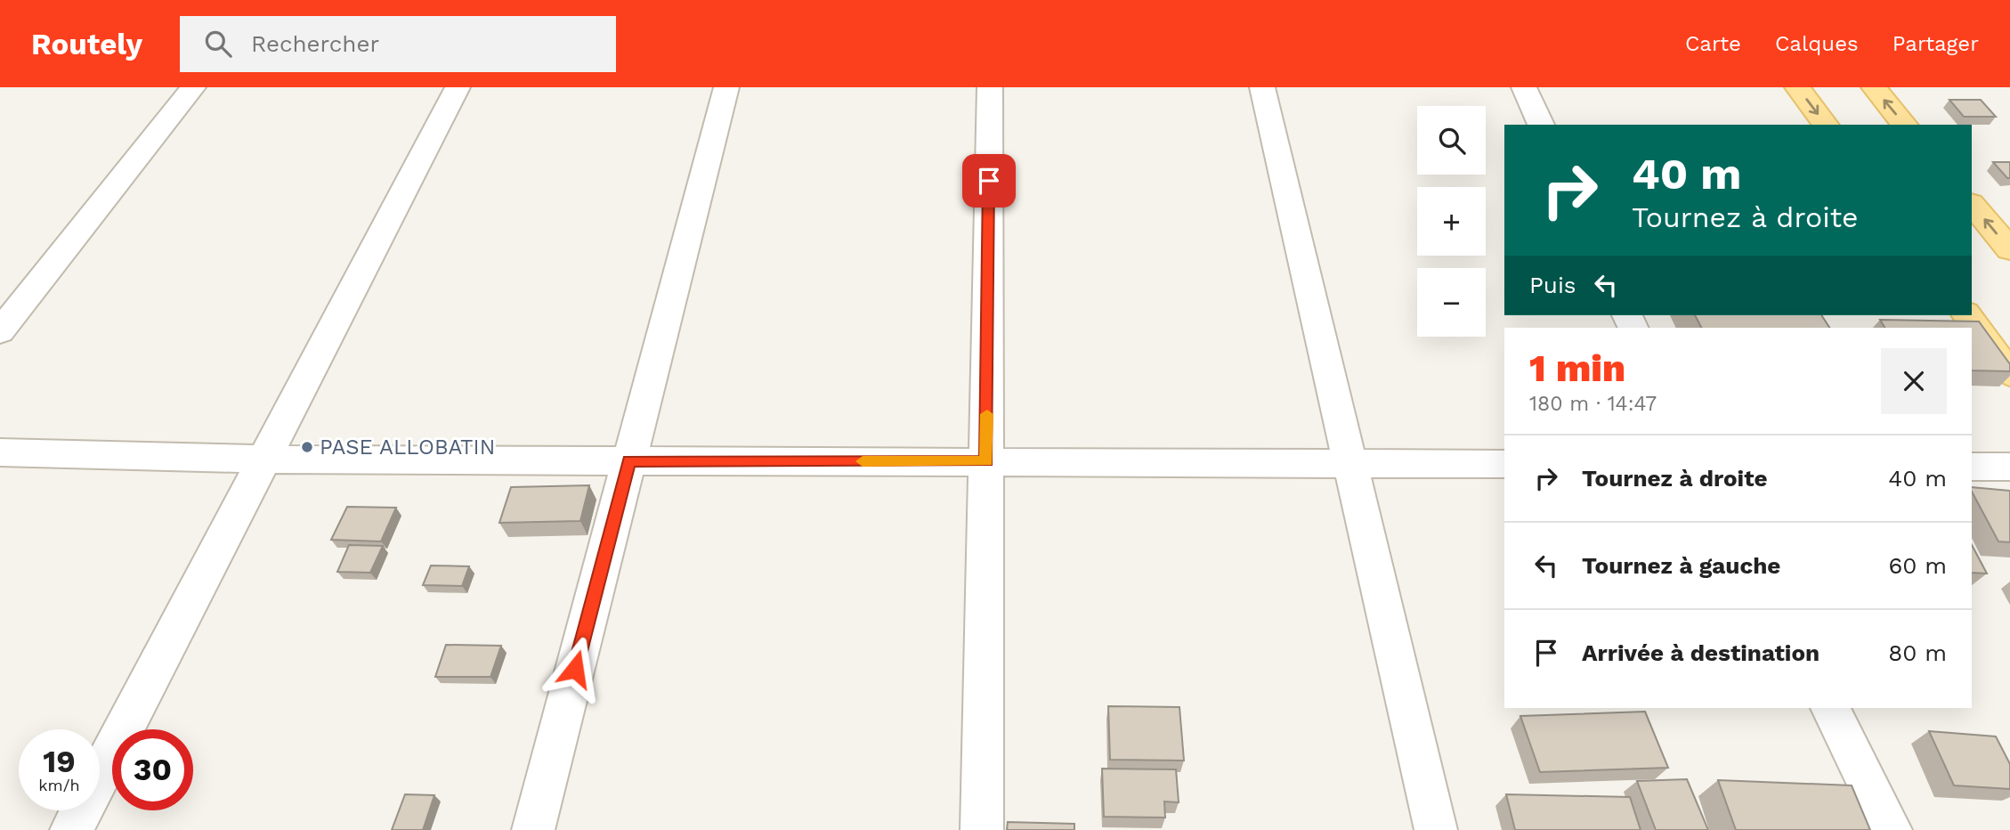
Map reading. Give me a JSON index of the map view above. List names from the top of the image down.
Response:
{
  "places": ["PASE ALLOBATIN"],
  "page": {
    "header": "Routely",
    "search": "Rechercher",
    "nav": ["Carte", "Calques", "Partager"],
    "map_buttons": ["+", "−"],
    "turn": ["40 m", "Tournez à droite"],
    "then": "Puis",
    "heading": ["1 min", "180 m · 14:47"],
    "list": [
      {
        "name": "Tournez à droite",
        "value": "40 m"
      },
      {
        "name": "Tournez à gauche",
        "value": "60 m"
      },
      {
        "name": "Arrivée à destination",
        "value": "80 m"
      }
    ],
    "speed": "19 km/h",
    "limit": "30"
  }
}
